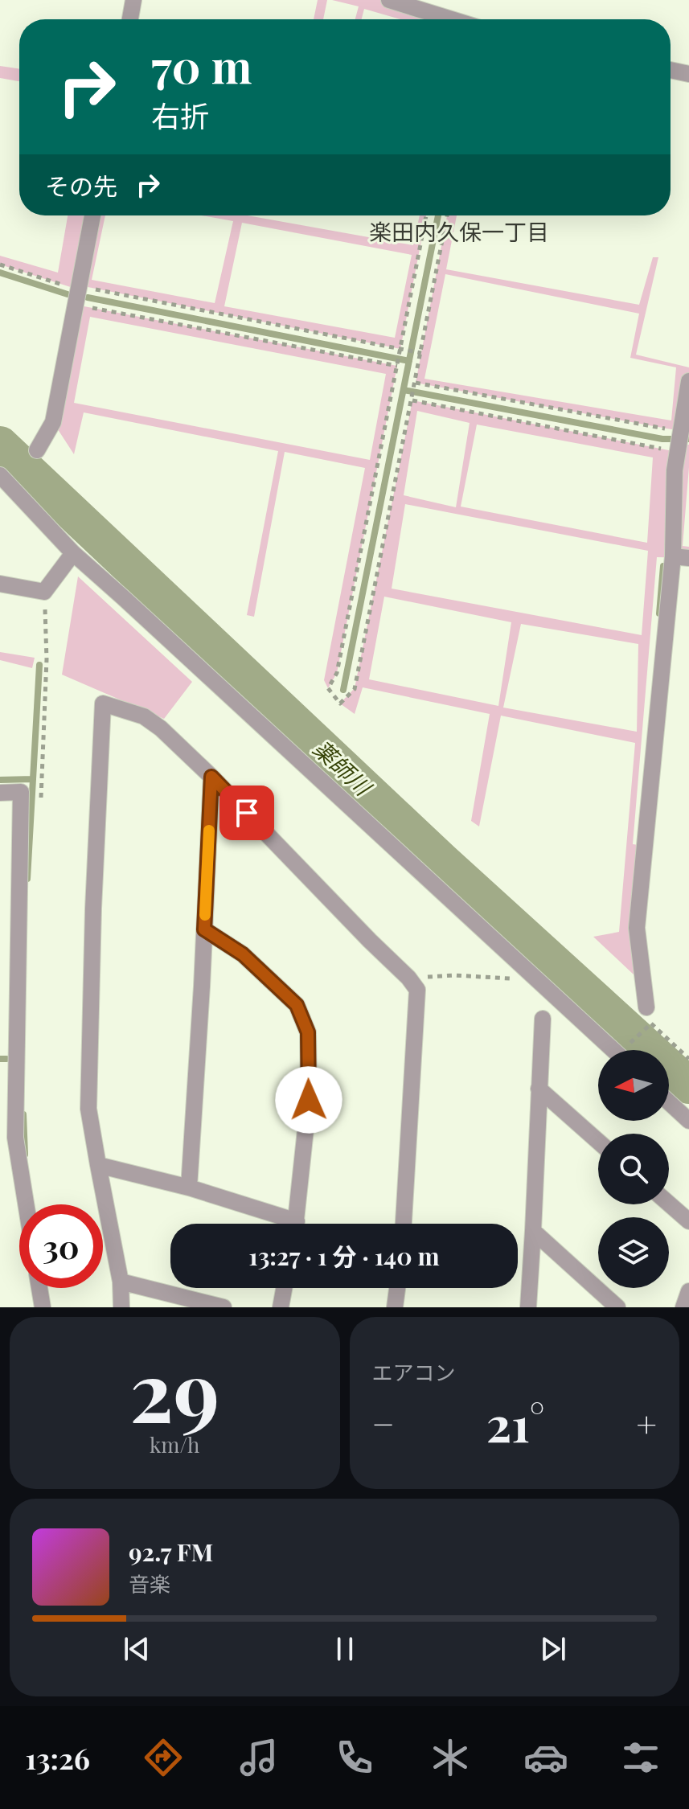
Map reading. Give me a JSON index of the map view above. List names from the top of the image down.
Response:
{
  "districts": ["楽田内久保一丁目"],
  "water": ["薬師川"],
  "north": "left",
  "page": {
    "turn": ["70 m", "右折"],
    "then": "その先",
    "limit": "30",
    "trip": "13:27 · 1 分 · 140 m",
    "tile": [
      ["29", "km/h"],
      "エアコン"
    ],
    "heat": ["−", "21°", "+"],
    "song": ["92.7 FM", "音楽"],
    "tabs": "13:26"
  }
}
